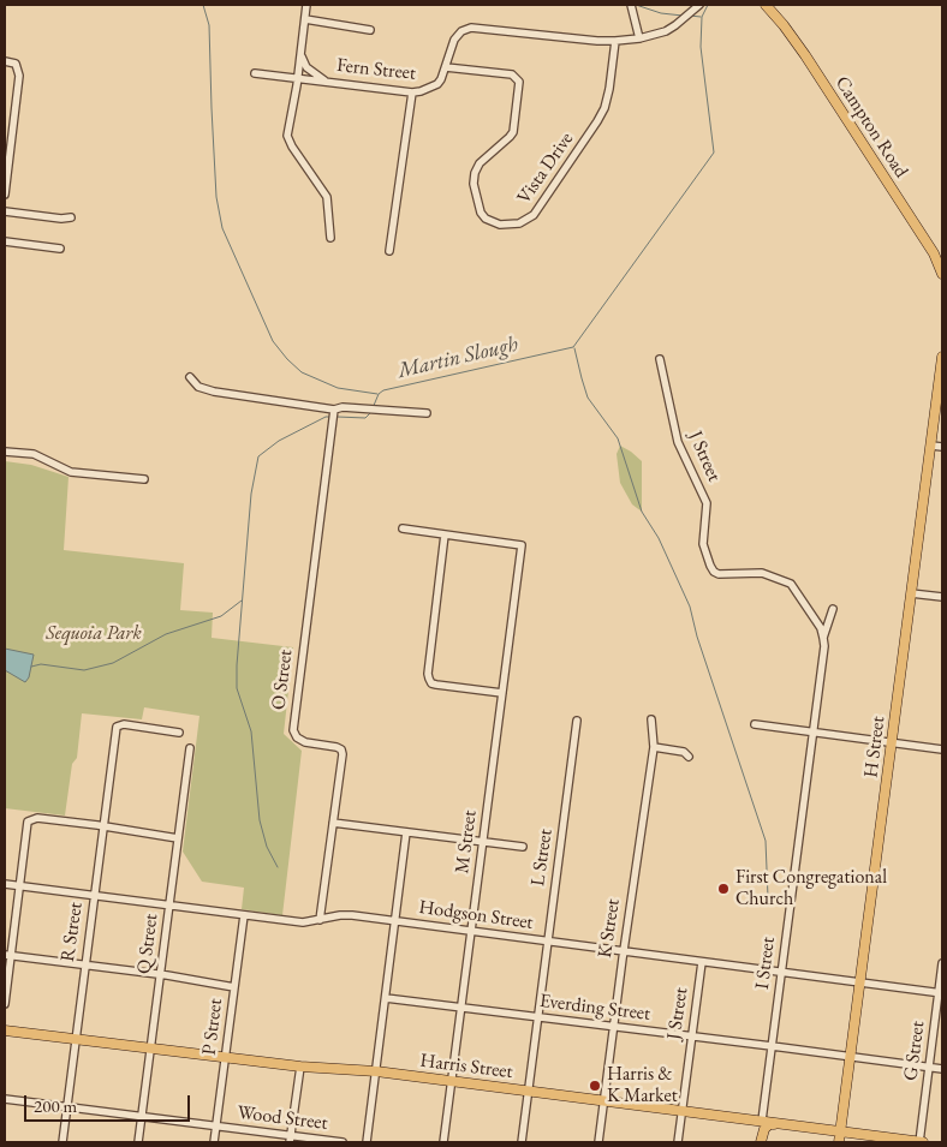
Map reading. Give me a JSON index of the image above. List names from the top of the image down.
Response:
{
  "streets": {
    "main road": [
      "Campton Road",
      "H Street",
      "I Street",
      "Harris Street"
    ],
    "street": [
      "Fern Street",
      "Vista Drive",
      "J Street",
      "O Street",
      "M Street",
      "L Street",
      "Hodgson Street",
      "K Street",
      "R Street",
      "Q Street",
      "Everding Street",
      "P Street",
      "G Street",
      "Wood Street"
    ]
  },
  "crossings": [
    ["Fern Street", "Vista Drive"],
    ["J Street", "Hodgson Street"],
    ["J Street", "I Street"],
    ["J Street", "Everding Street"],
    ["J Street", "Harris Street"],
    ["O Street", "Hodgson Street"],
    ["H Street", "Hodgson Street"],
    ["H Street", "Everding Street"],
    ["H Street", "Harris Street"],
    ["M Street", "Hodgson Street"],
    ["M Street", "Everding Street"],
    ["M Street", "Harris Street"],
    ["L Street", "Hodgson Street"],
    ["L Street", "Everding Street"],
    ["L Street", "Harris Street"],
    ["Hodgson Street", "K Street"],
    ["Hodgson Street", "R Street"],
    ["Hodgson Street", "Q Street"],
    ["Hodgson Street", "I Street"],
    ["Hodgson Street", "P Street"],
    ["Hodgson Street", "G Street"],
    ["K Street", "Everding Street"],
    ["K Street", "Harris Street"],
    ["R Street", "Harris Street"],
    ["R Street", "Wood Street"],
    ["Q Street", "Harris Street"],
    ["Q Street", "Wood Street"],
    ["I Street", "Everding Street"],
    ["I Street", "Harris Street"],
    ["Everding Street", "G Street"],
    ["P Street", "Harris Street"],
    ["P Street", "Wood Street"],
    ["G Street", "Harris Street"]
  ],
  "water": ["Martin Slough"],
  "parks": ["Sequoia Park"],
  "places": ["First Congregational Church", "Harris & K Market"],
  "scale_bar": "200 m"
}
